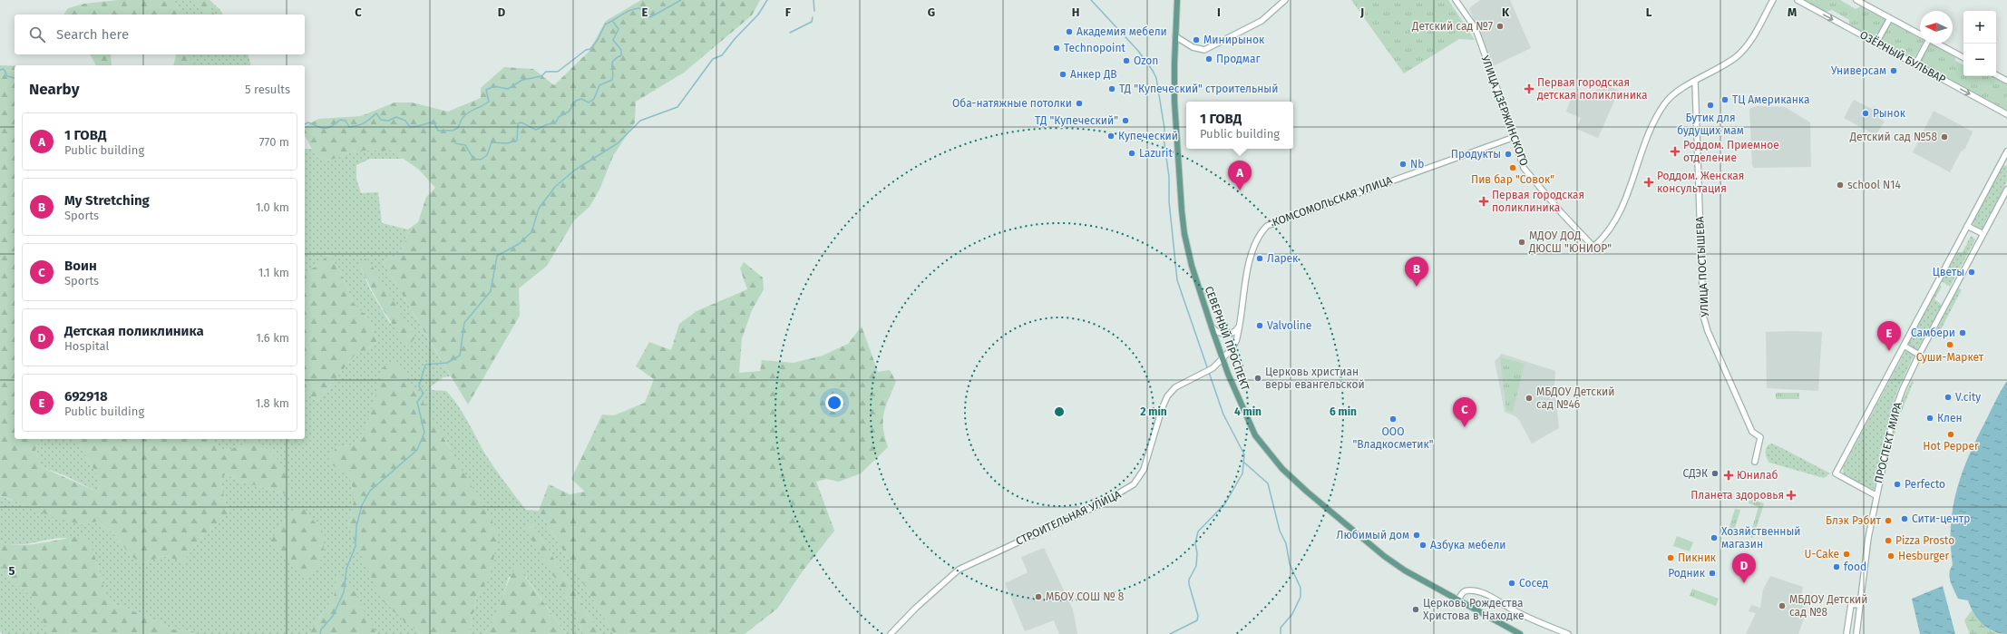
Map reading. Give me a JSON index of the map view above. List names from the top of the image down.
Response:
{
  "streets": {
    "main road": ["СЕВЕРНЫЙ ПРОСПЕКТ"],
    "street": [
      "ОЗЁРНЫЙ БУЛЬВАР",
      "УЛИЦА ДЗЕРЖИНСКОГО",
      "КОМСОМОЛЬСКАЯ УЛИЦА",
      "УЛИЦА ПОСТЫШЕВА",
      "ПРОСПЕКТ МИРА",
      "СТРОИТЕЛЬНАЯ УЛИЦА"
    ]
  },
  "crossings": [
    ["УЛИЦА ДЗЕРЖИНСКОГО", "КОМСОМОЛЬСКАЯ УЛИЦА"],
    ["УЛИЦА ДЗЕРЖИНСКОГО", "УЛИЦА ПОСТЫШЕВА"],
    ["КОМСОМОЛЬСКАЯ УЛИЦА", "СЕВЕРНЫЙ ПРОСПЕКТ"],
    ["КОМСОМОЛЬСКАЯ УЛИЦА", "СТРОИТЕЛЬНАЯ УЛИЦА"],
    ["СЕВЕРНЫЙ ПРОСПЕКТ", "СТРОИТЕЛЬНАЯ УЛИЦА"]
  ],
  "places": {
    "other": [
      "Детский сад №7",
      "Академия мебели",
      "Минирынок",
      "Technopoint",
      "Продмаг",
      "Ozon",
      "Универсам",
      "Анкер ДВ",
      "ТД \"Купеческий\" строительный",
      "ТЦ Американка",
      "Оба-натяжные потолки",
      "Бутик для будущих мам",
      "Рынок",
      "ТД \"Купеческий\"",
      "Купеческий",
      "Детский сад №58",
      "Lazurit",
      "Продукты",
      "Nb",
      "Пив бар \"Совок\"",
      "school N14",
      "МДОУ ДОД ДЮСШ \"ЮНИОР\"",
      "Ларек",
      "Цветы",
      "Valvoline",
      "Самбери",
      "Суши-Маркет",
      "Церковь христиан веры евангельской",
      "V.city",
      "МБДОУ Детский сад №46",
      "Клен",
      "ООО \"Владкосметик\"",
      "Hot Pepper",
      "СДЭК",
      "Perfecto",
      "Сити-центр",
      "Блэк Рэбит",
      "Любимый дом",
      "Хозяйственный магазин",
      "Pizza Prosto",
      "Азбука мебели",
      "U-Cake",
      "Hesburger",
      "Пикник",
      "food",
      "Родник",
      "Сосед",
      "МБОУ СОШ № 8",
      "МБДОУ Детский сад №8",
      "Церковь Рождества Христова в Находке"
    ],
    "health": [
      "Первая городская детская поликлиника",
      "Роддом. Приемное отделение",
      "Роддом. Женская консультация",
      "Первая городская поликлиника",
      "Юнилаб",
      "Планета здоровья"
    ]
  },
  "north": "left",
  "page": {
    "map_buttons": ["+", "−"],
    "search": "Search here",
    "heading": ["Nearby", "5 results"],
    "popup": ["1 ГОВД", "Public building"],
    "list": [
      {
        "mark": "A",
        "name": "1 ГОВД",
        "note": "Public building",
        "value": "770 m"
      },
      {
        "mark": "B",
        "name": "My Stretching",
        "note": "Sports",
        "value": "1.0 km"
      },
      {
        "mark": "C",
        "name": "Воин",
        "note": "Sports",
        "value": "1.1 km"
      },
      {
        "mark": "D",
        "name": "Детская поликлиника",
        "note": "Hospital",
        "value": "1.6 km"
      },
      {
        "mark": "E",
        "name": "692918",
        "note": "Public building",
        "value": "1.8 km"
      }
    ],
    "pins": [
      "A",
      "B",
      "E",
      "C",
      "D"
    ]
  },
  "grid": {
    "columns": [
      "C",
      "D",
      "E",
      "F",
      "G",
      "H",
      "I",
      "J",
      "K",
      "L",
      "M"
    ],
    "rows": ["5"]
  },
  "rings": ["2 min", "4 min", "6 min"]
}
